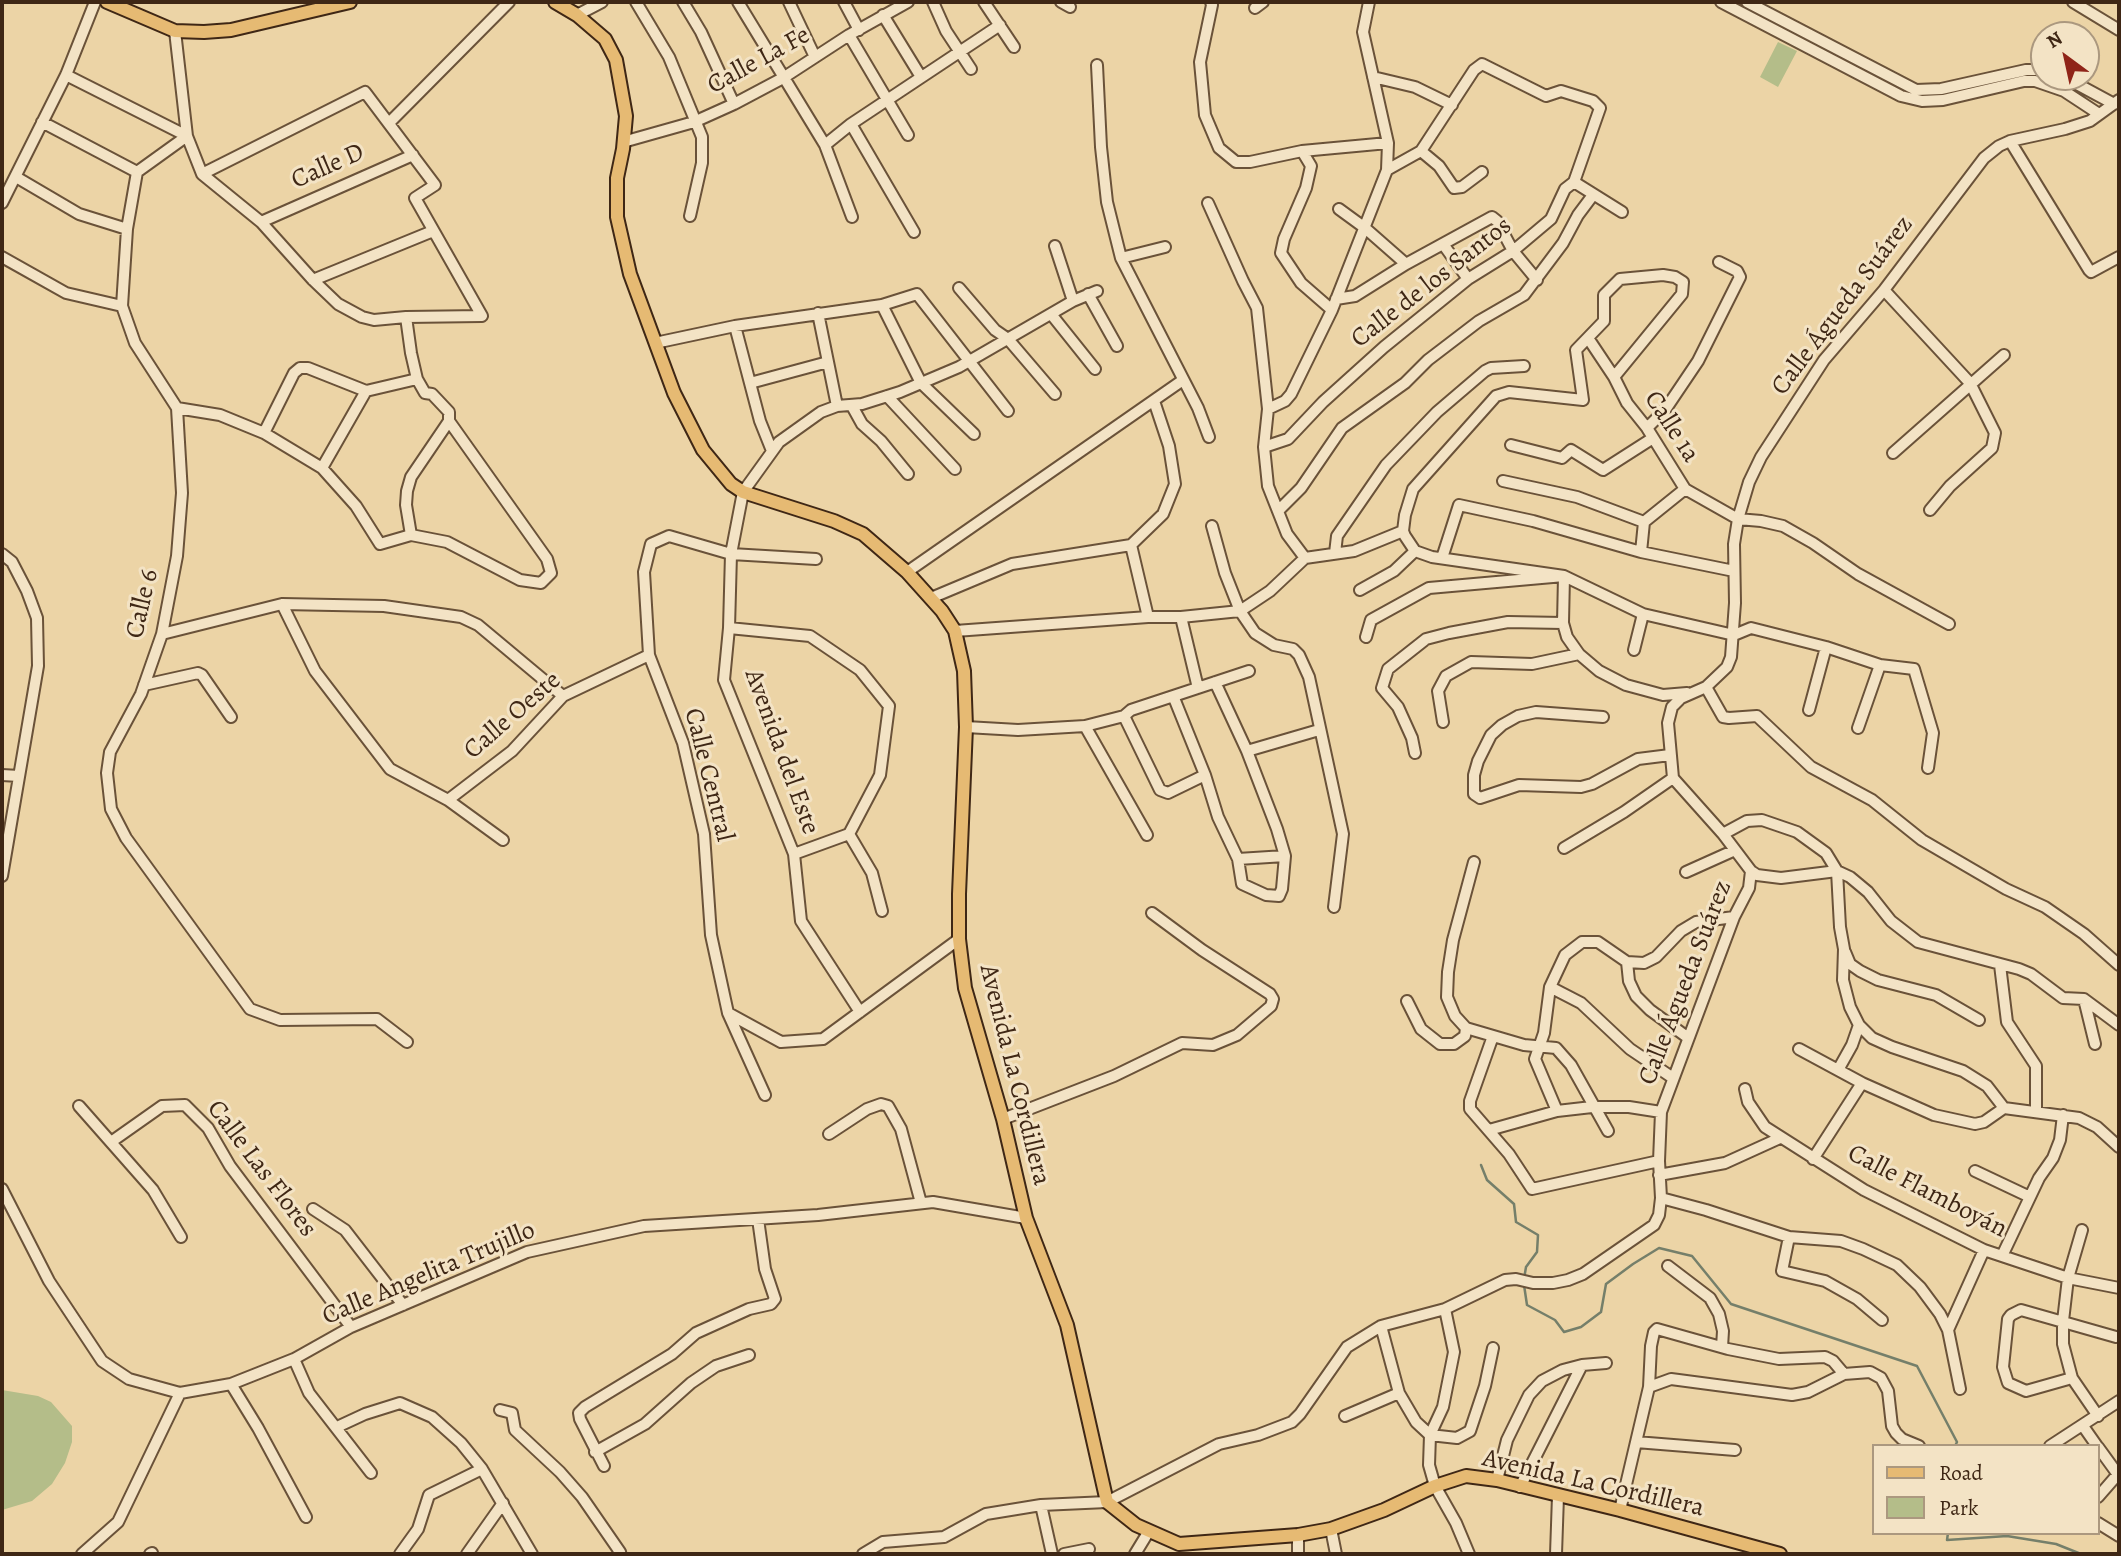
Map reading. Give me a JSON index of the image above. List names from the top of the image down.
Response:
{
  "streets": {
    "main road": ["Avenida La Cordillera"],
    "street": [
      "Calle La Fe",
      "Calle D",
      "Calle de los Santos",
      "Calle Águeda Suárez",
      "Calle 1a",
      "Calle 6",
      "Calle Oeste",
      "Avenida del Este",
      "Calle Central",
      "Calle Las Flores",
      "Calle Flamboyán",
      "Calle Angelita Trujillo"
    ]
  },
  "crossings": [
    ["Calle La Fe", "Avenida La Cordillera"],
    ["Calle Águeda Suárez", "Calle 1a"],
    ["Calle Águeda Suárez", "Avenida La Cordillera"],
    ["Calle Oeste", "Calle Central"],
    ["Avenida del Este", "Calle Central"],
    ["Avenida del Este", "Avenida La Cordillera"],
    ["Avenida La Cordillera", "Calle Angelita Trujillo"],
    ["Calle Las Flores", "Calle Angelita Trujillo"]
  ],
  "legend": ["Road", "Park"],
  "north": "top left"
}
